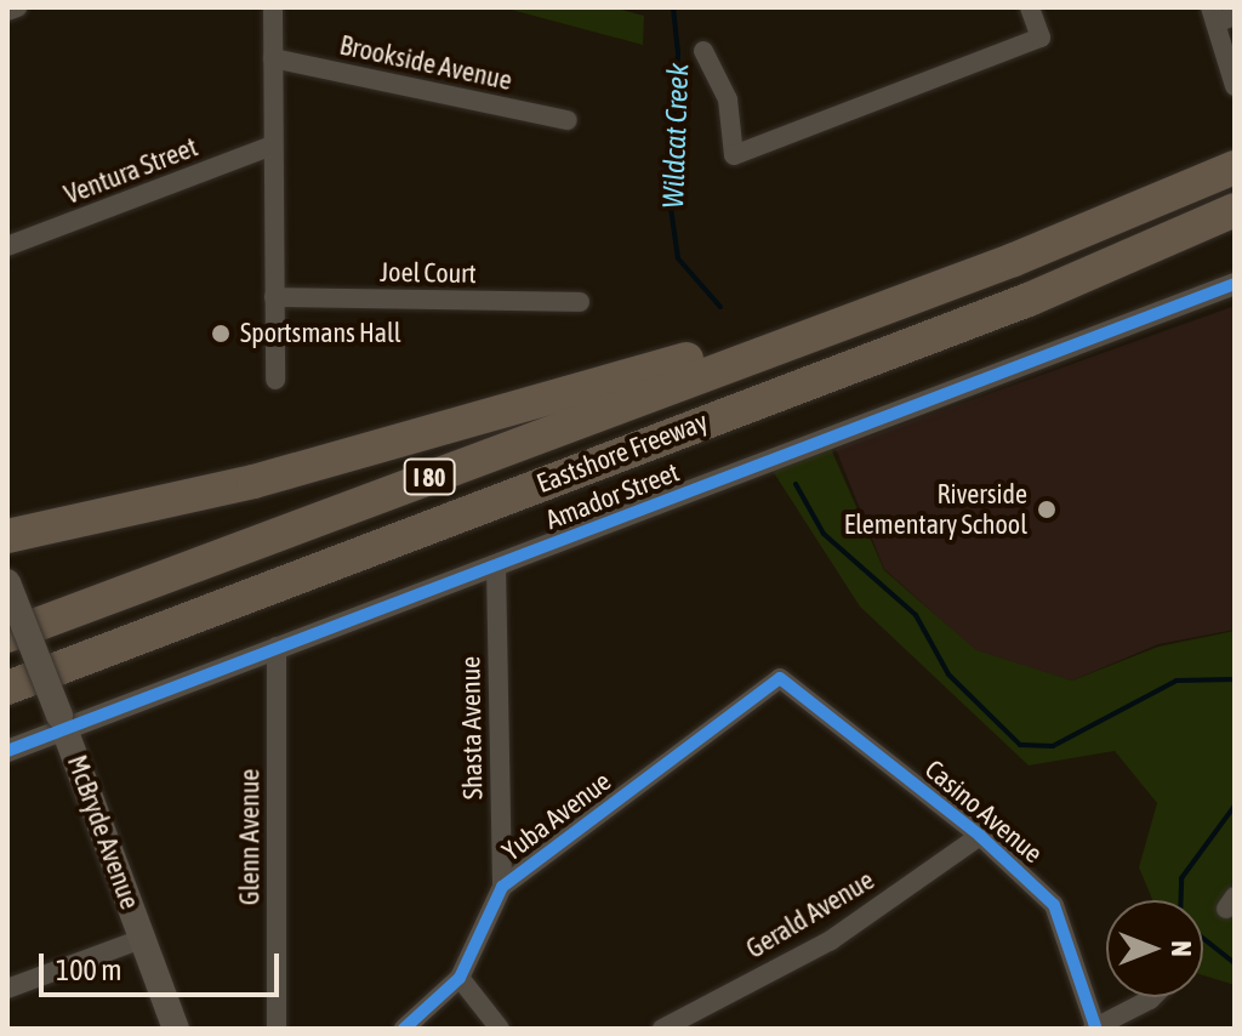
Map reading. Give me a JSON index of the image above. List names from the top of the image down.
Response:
{
  "streets": {
    "highway": ["Eastshore Freeway", "I 80"],
    "main road": ["McBryde Avenue"],
    "street": [
      "Brookside Avenue",
      "Ventura Street",
      "Joel Court",
      "Amador Street",
      "Shasta Avenue",
      "Casino Avenue",
      "Yuba Avenue",
      "Glenn Avenue",
      "Gerald Avenue"
    ]
  },
  "crossings": [
    ["Amador Street", "Shasta Avenue"],
    ["Amador Street", "McBryde Avenue"],
    ["Amador Street", "Glenn Avenue"],
    ["Shasta Avenue", "Yuba Avenue"],
    ["Casino Avenue", "Yuba Avenue"],
    ["Casino Avenue", "Gerald Avenue"]
  ],
  "water": ["Wildcat Creek"],
  "places": ["Sportsmans Hall", "Riverside Elementary School"],
  "scale_bar": "100 m",
  "north": "right"
}
